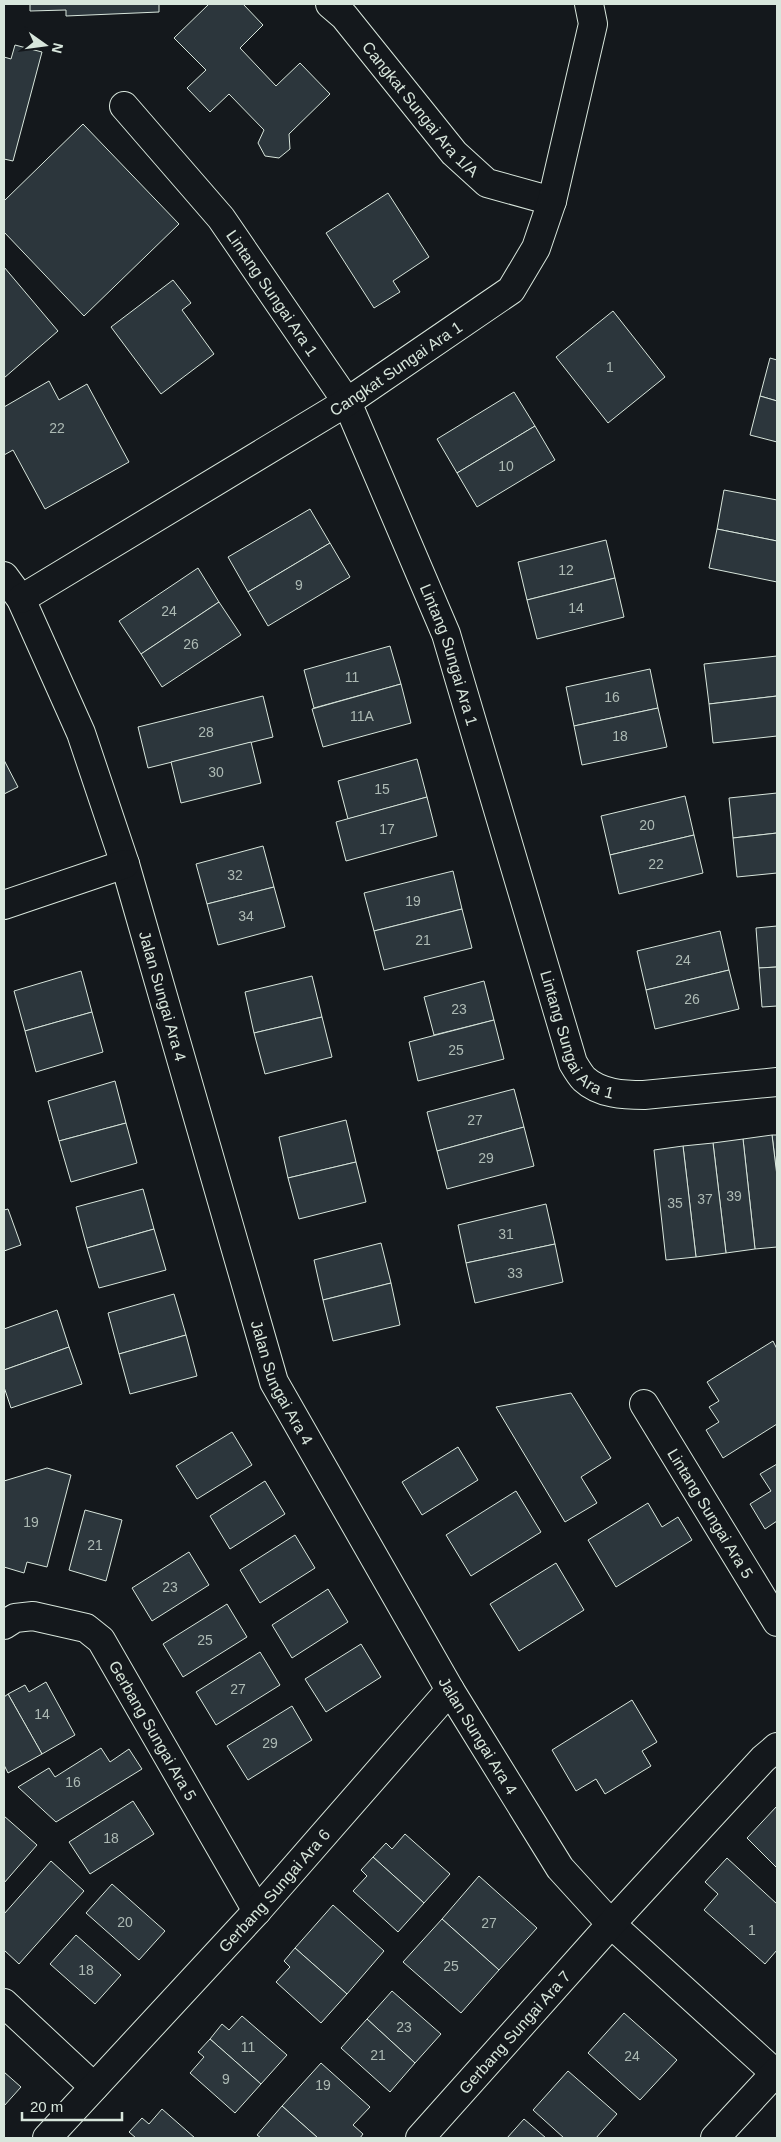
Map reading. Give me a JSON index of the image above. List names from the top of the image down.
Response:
{
  "streets": {
    "street": [
      "Cangkat Sungai Ara 1/A",
      "Lintang Sungai Ara 1",
      "Cangkat Sungai Ara 1",
      "Jalan Sungai Ara 4",
      "Lintang Sungai Ara 5",
      "Gerbang Sungai Ara 5",
      "Gerbang Sungai Ara 6",
      "Gerbang Sungai Ara 7"
    ]
  },
  "crossings": [
    ["Cangkat Sungai Ara 1/A", "Cangkat Sungai Ara 1"],
    ["Lintang Sungai Ara 1", "Cangkat Sungai Ara 1"],
    ["Cangkat Sungai Ara 1", "Jalan Sungai Ara 4"],
    ["Jalan Sungai Ara 4", "Gerbang Sungai Ara 6"],
    ["Jalan Sungai Ara 4", "Gerbang Sungai Ara 7"],
    ["Gerbang Sungai Ara 5", "Gerbang Sungai Ara 6"]
  ],
  "house_numbers": [
    "1",
    "22",
    "10",
    "12",
    "9",
    "14",
    "24",
    "26",
    "11",
    "16",
    "11A",
    "28",
    "18",
    "30",
    "15",
    "20",
    "17",
    "22",
    "32",
    "19",
    "34",
    "21",
    "24",
    "26",
    "23",
    "25",
    "27",
    "29",
    "39",
    "37",
    "35",
    "31",
    "33",
    "19",
    "21",
    "23",
    "25",
    "27",
    "14",
    "29",
    "16",
    "18",
    "20",
    "27",
    "1",
    "25",
    "18",
    "23",
    "11",
    "21",
    "24",
    "9",
    "19"
  ],
  "scale_bar": "20 m",
  "north": "right"
}
